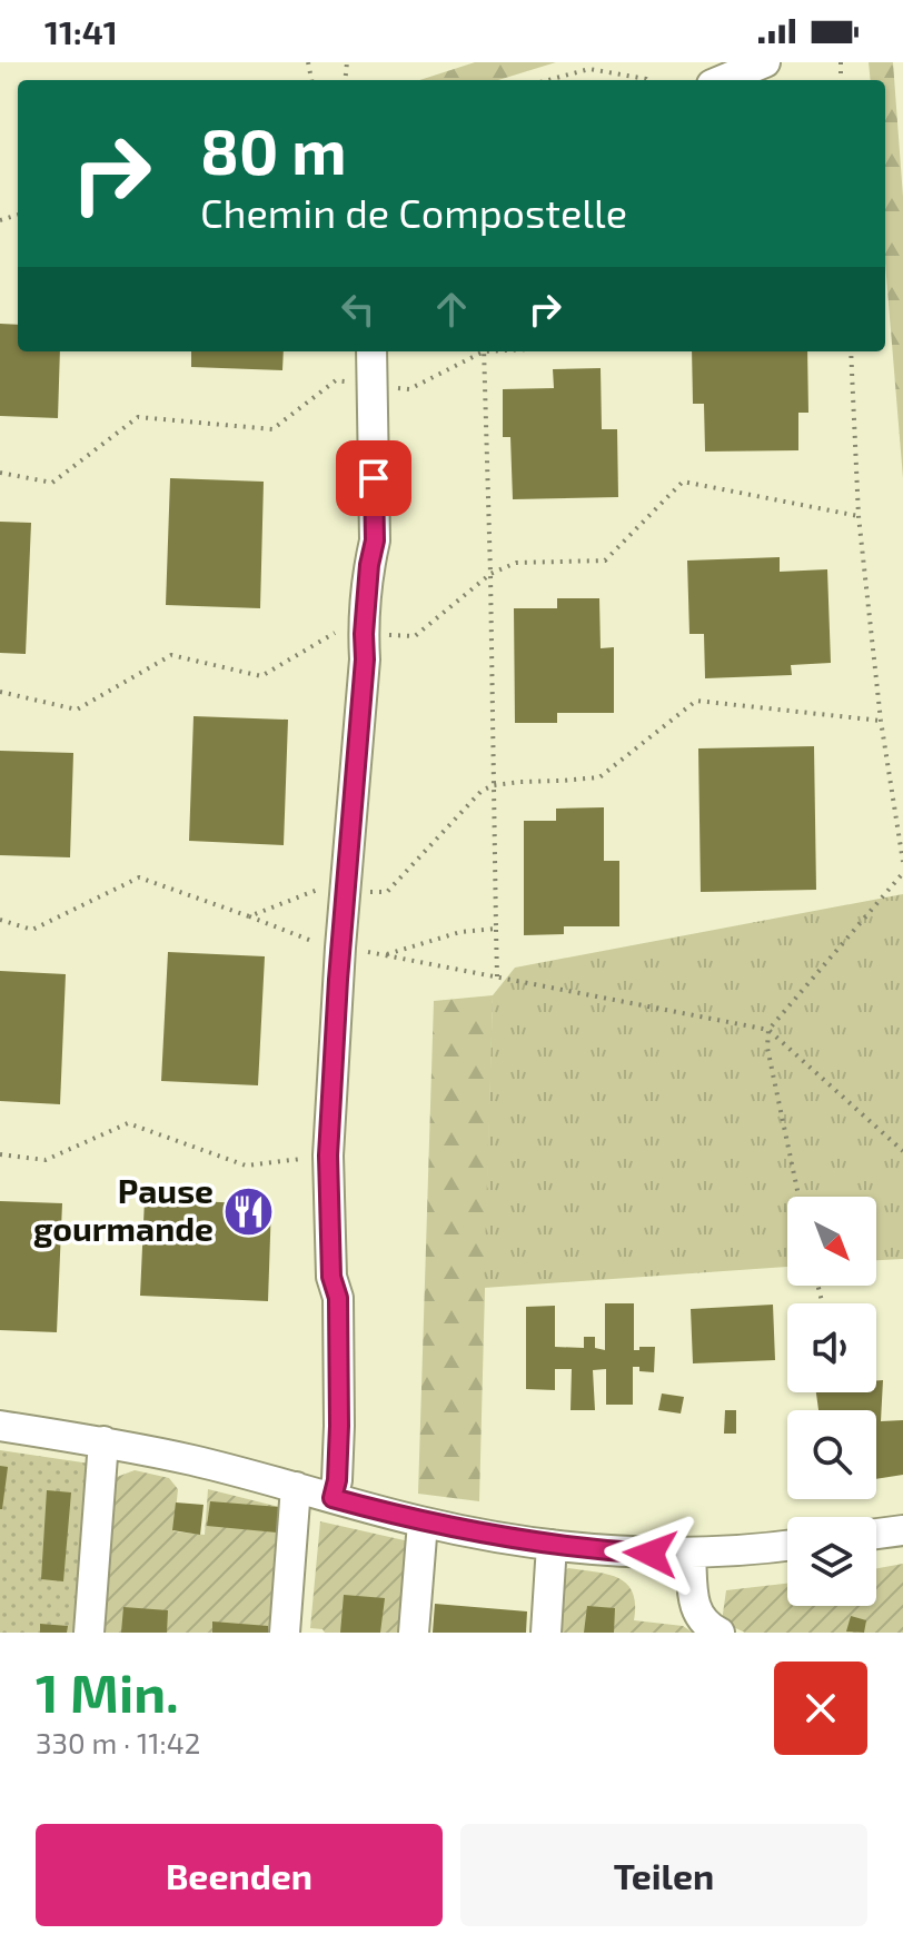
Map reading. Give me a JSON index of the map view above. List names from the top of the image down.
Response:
{
  "places": {
    "restaurant": ["Pause gourmande"]
  },
  "north": "bottom right",
  "page": {
    "status": "11:41",
    "turn": ["80 m", "Chemin de Compostelle"],
    "heading": ["1 Min.", "330 m · 11:42"],
    "buttons": ["Beenden", "Teilen"]
  }
}
